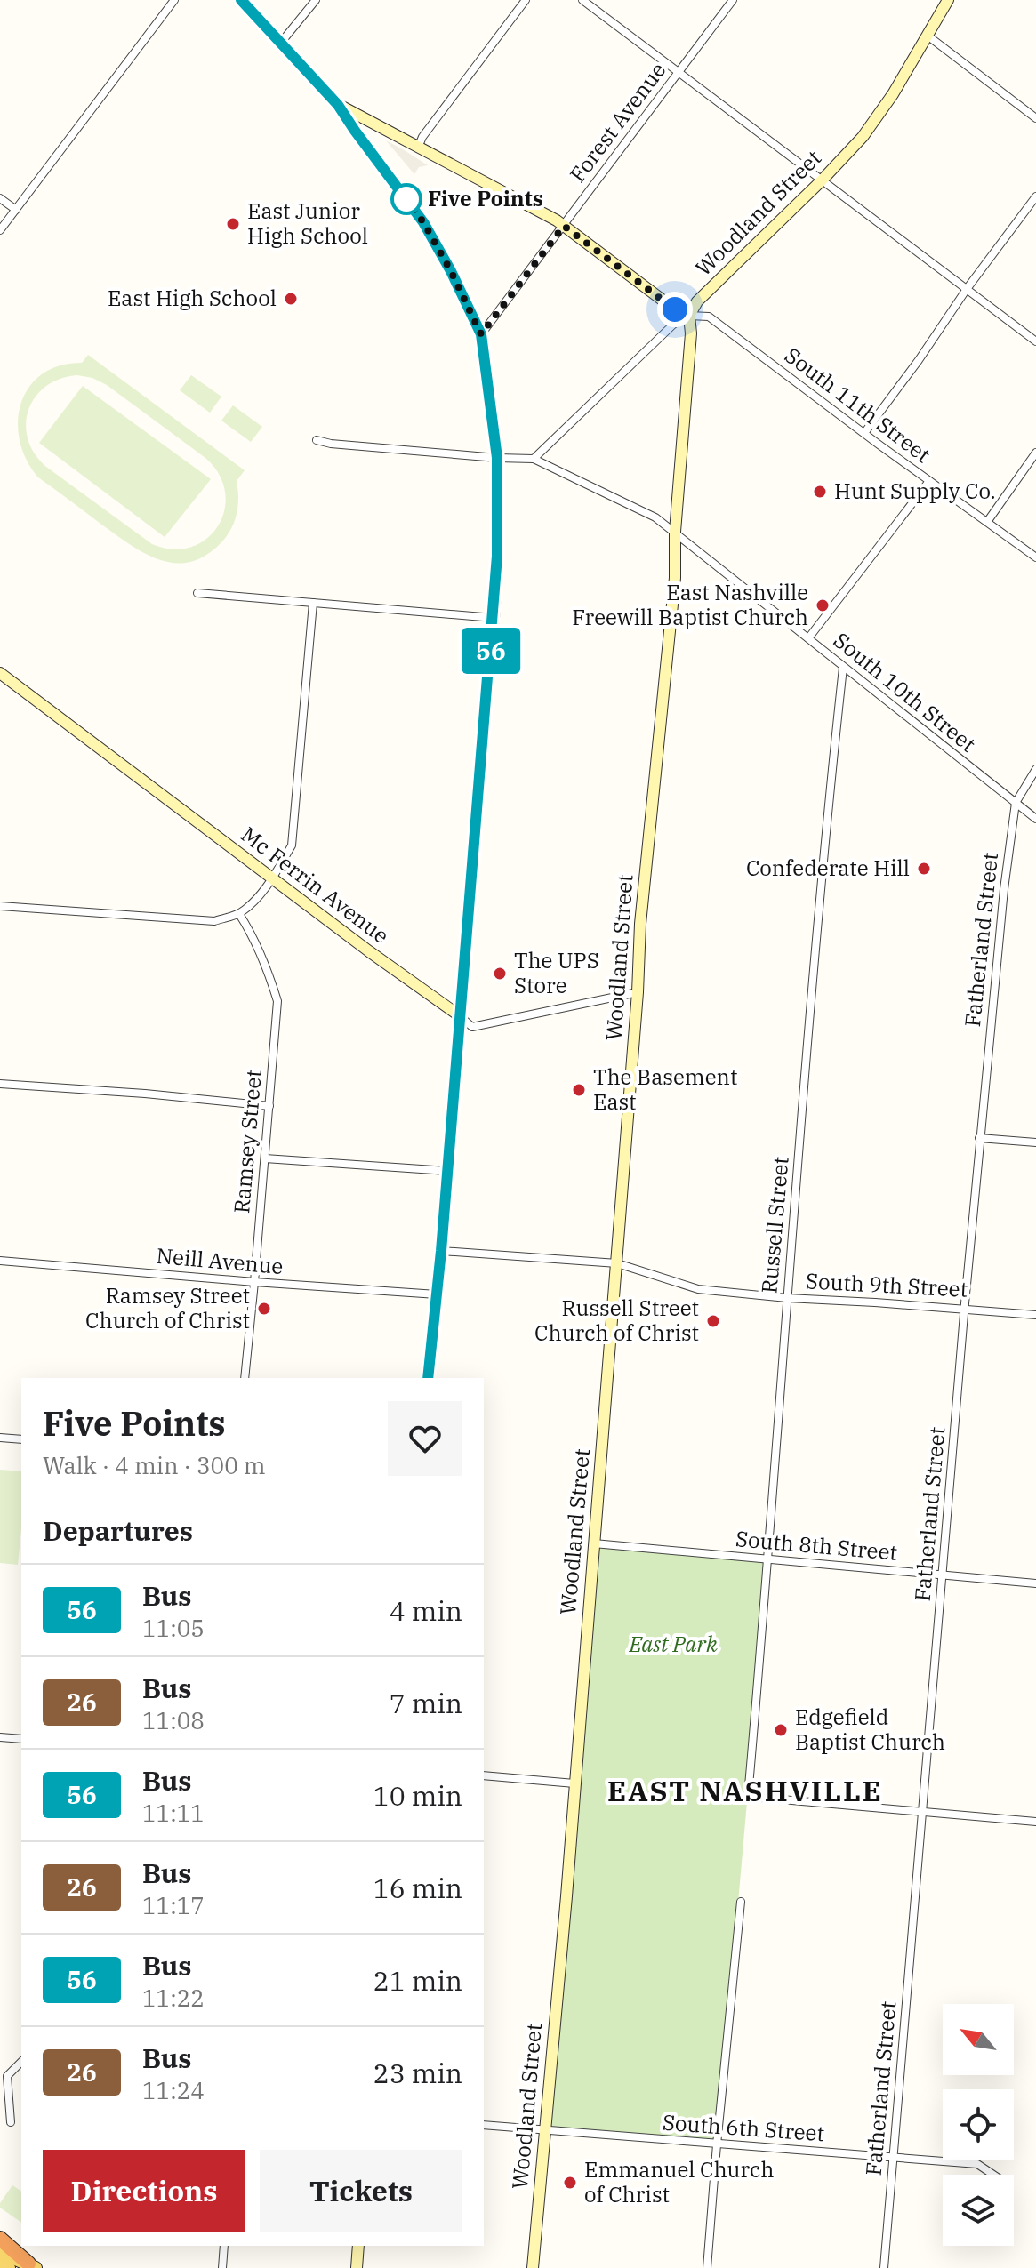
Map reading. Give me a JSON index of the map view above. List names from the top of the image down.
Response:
{
  "streets": {
    "street": [
      "Forest Avenue",
      "Woodland Street",
      "South 11th Street",
      "South 10th Street",
      "Mc Ferrin Avenue",
      "Fatherland Street",
      "Ramsey Street",
      "Russell Street",
      "Neill Avenue",
      "South 9th Street",
      "South 8th Street",
      "South 6th Street"
    ]
  },
  "crossings": [
    ["Woodland Street", "South 11th Street"],
    ["Woodland Street", "South 10th Street"],
    ["Woodland Street", "Mc Ferrin Avenue"],
    ["Woodland Street", "South 9th Street"],
    ["Woodland Street", "South 8th Street"],
    ["Woodland Street", "South 6th Street"],
    ["South 10th Street", "Fatherland Street"],
    ["South 10th Street", "Russell Street"],
    ["Fatherland Street", "Russell Street"],
    ["Fatherland Street", "South 9th Street"],
    ["Fatherland Street", "South 8th Street"],
    ["Fatherland Street", "South 6th Street"],
    ["Ramsey Street", "Neill Avenue"],
    ["Russell Street", "South 9th Street"],
    ["Russell Street", "South 8th Street"]
  ],
  "districts": ["EAST NASHVILLE"],
  "parks": ["East Park"],
  "places": [
    "Five Points",
    "East Junior High School",
    "East High School",
    "Hunt Supply Co.",
    "East Nashville Freewill Baptist Church",
    "Confederate Hill",
    "The UPS Store",
    "The Basement East",
    "Ramsey Street Church of Christ",
    "Russell Street Church of Christ",
    "Edgefield Baptist Church",
    "Emmanuel Church of Christ"
  ],
  "lines": ["bus line 56"],
  "north": "top left",
  "page": {
    "on_map": "56",
    "heading": [
      ["Five Points", "Walk · 4 min · 300 m"],
      "Departures"
    ],
    "list": [
      {
        "mark": "56",
        "name": "Bus",
        "note": "11:05",
        "value": "4 min"
      },
      {
        "mark": "26",
        "name": "Bus",
        "note": "11:08",
        "value": "7 min"
      },
      {
        "mark": "56",
        "name": "Bus",
        "note": "11:11",
        "value": "10 min"
      },
      {
        "mark": "26",
        "name": "Bus",
        "note": "11:17",
        "value": "16 min"
      },
      {
        "mark": "56",
        "name": "Bus",
        "note": "11:22",
        "value": "21 min"
      },
      {
        "mark": "26",
        "name": "Bus",
        "note": "11:24",
        "value": "23 min"
      }
    ],
    "buttons": ["Directions", "Tickets"]
  }
}
